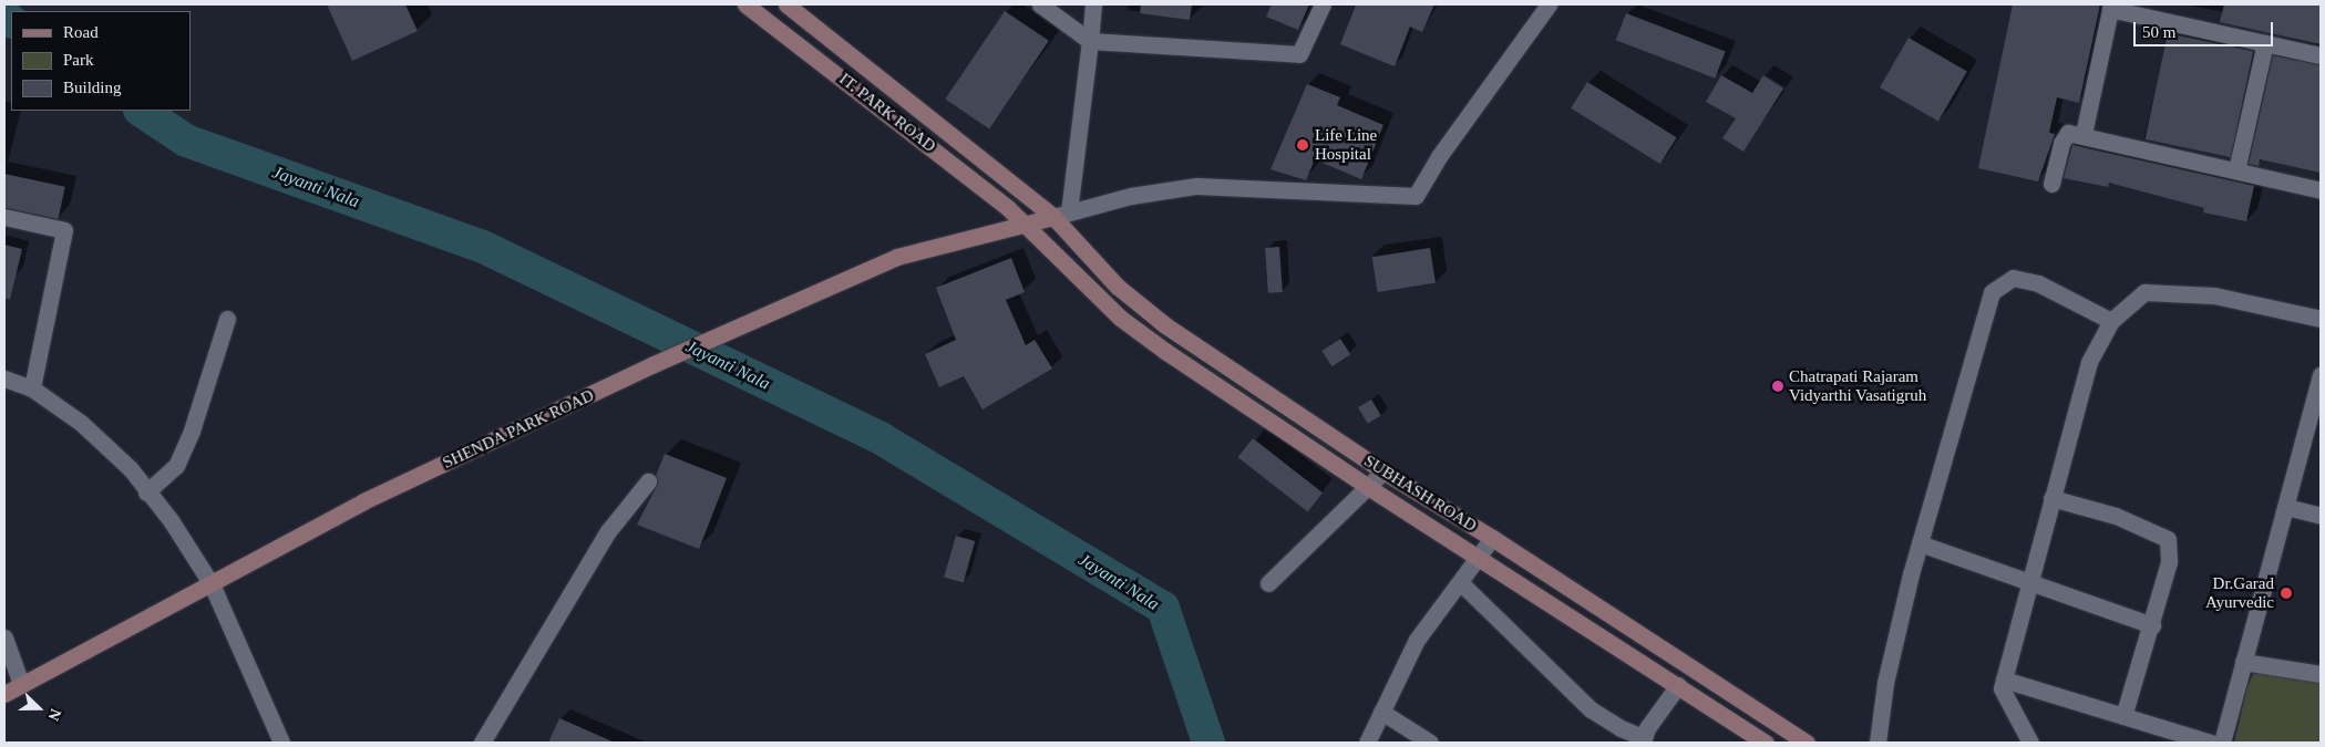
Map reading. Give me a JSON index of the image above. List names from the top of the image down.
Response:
{
  "streets": {
    "main road": ["IT. PARK ROAD", "SHENDA PARK ROAD", "SUBHASH ROAD"]
  },
  "crossings": [
    ["IT. PARK ROAD", "SHENDA PARK ROAD"],
    ["IT. PARK ROAD", "SUBHASH ROAD"],
    ["SHENDA PARK ROAD", "SUBHASH ROAD"]
  ],
  "water": ["Jayanti Nala"],
  "places": ["Life Line Hospital", "Chatrapati Rajaram Vidyarthi Vasatigruh", "Dr.Garad Ayurvedic"],
  "legend": ["Road", "Park", "Building"],
  "scale_bar": "50 m",
  "north": "right"
}
